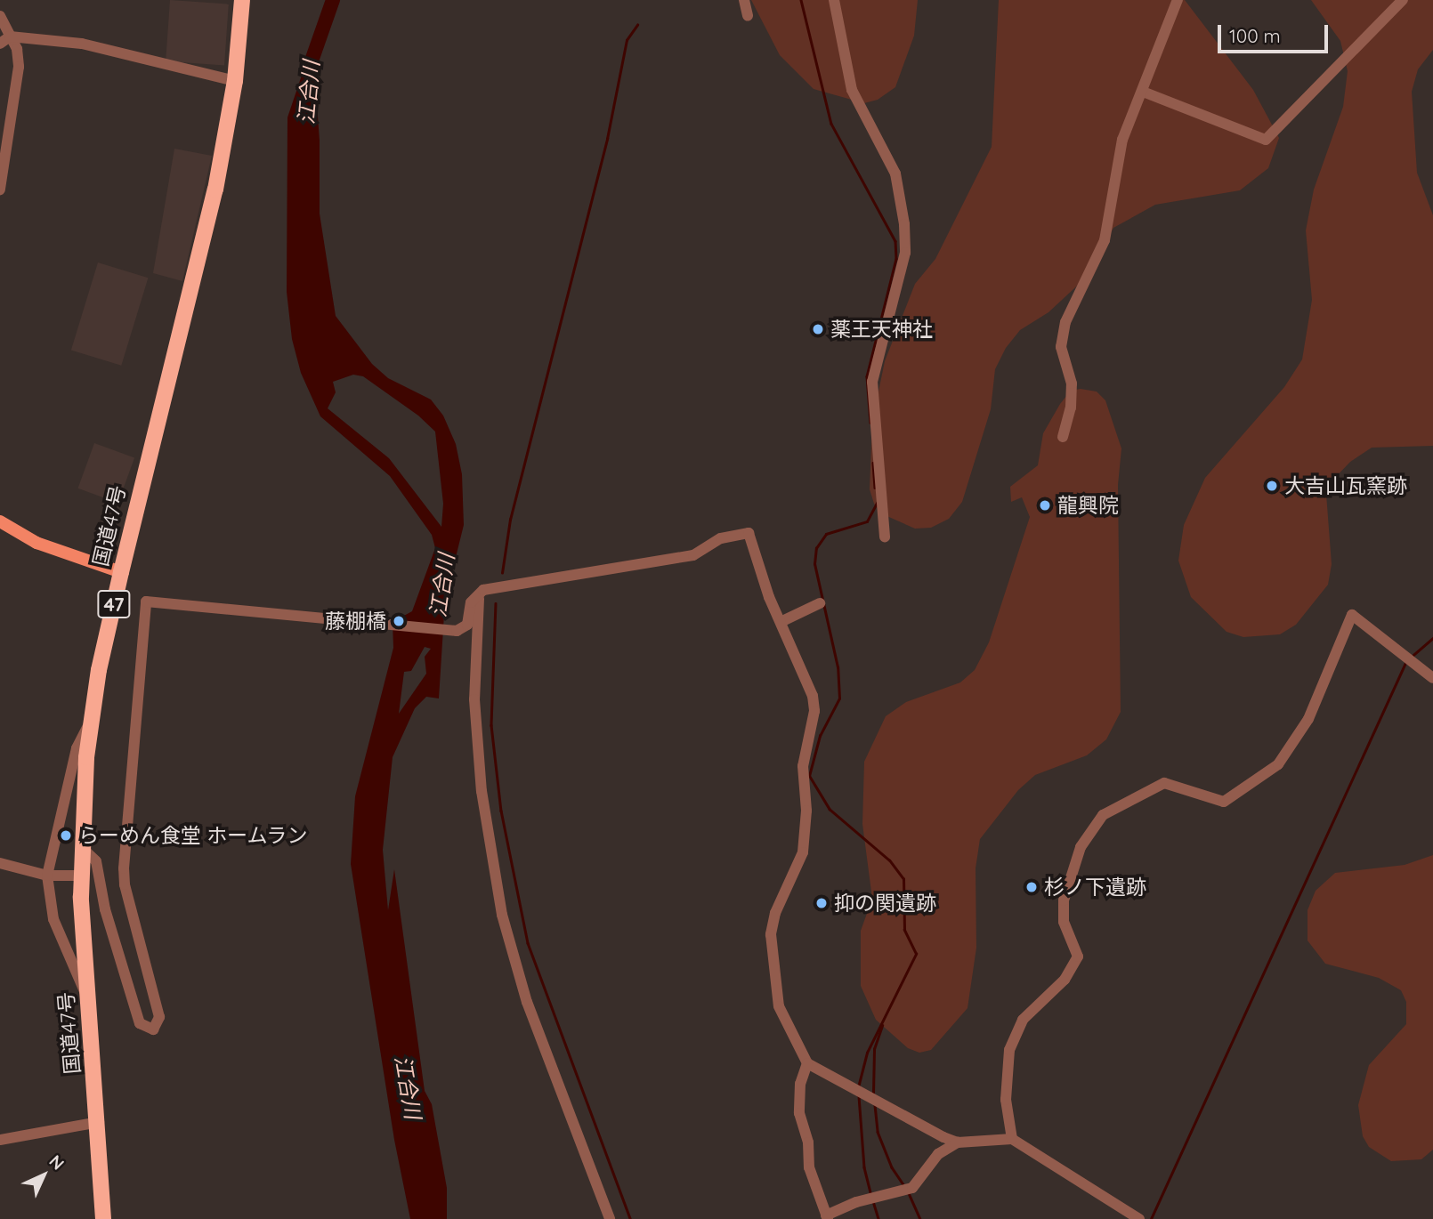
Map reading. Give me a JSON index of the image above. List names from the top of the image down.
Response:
{
  "streets": {
    "highway": ["国道47号", "47"]
  },
  "water": ["江合川"],
  "places": [
    "薬王天神社",
    "大吉山瓦窯跡",
    "龍興院",
    "藤棚橋",
    "らーめん食堂 ホームラン",
    "杉ノ下遺跡",
    "抑の関遺跡"
  ],
  "scale_bar": "100 m",
  "north": "top right"
}
